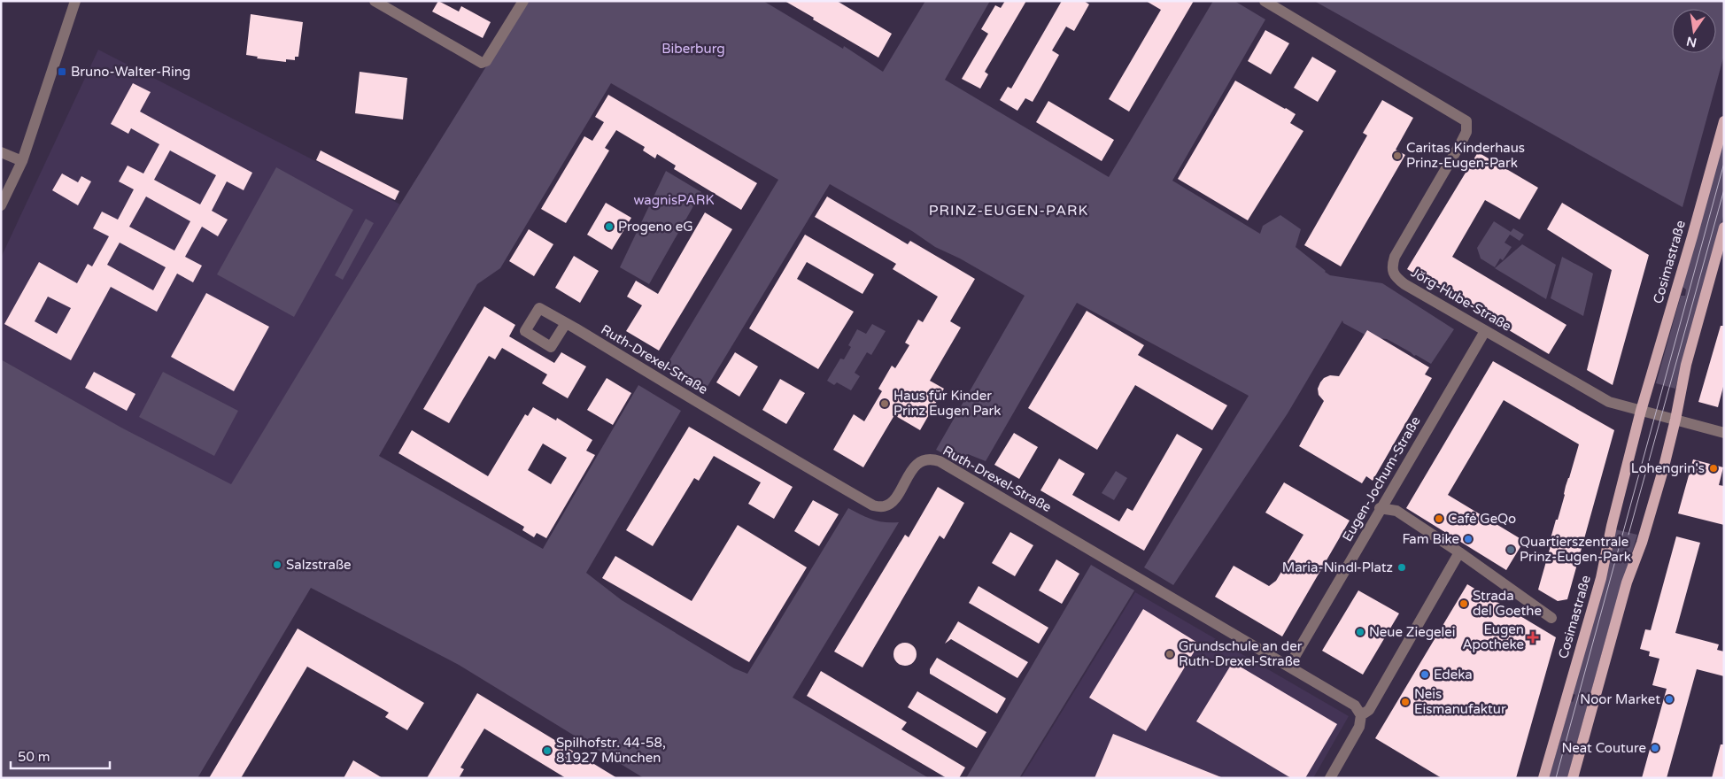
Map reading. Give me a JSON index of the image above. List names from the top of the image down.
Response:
{
  "streets": {
    "main road": ["Cosimastraße"],
    "street": ["Jörg-Hube-Straße", "Ruth-Drexel-Straße", "Eugen-Jochum-Straße"]
  },
  "crossings": [
    ["Cosimastraße", "Jörg-Hube-Straße"],
    ["Jörg-Hube-Straße", "Eugen-Jochum-Straße"],
    ["Ruth-Drexel-Straße", "Eugen-Jochum-Straße"]
  ],
  "districts": ["PRINZ-EUGEN-PARK"],
  "parks": ["Biberburg", "wagnisPARK"],
  "places": {
    "transit": ["Bruno-Walter-Ring"],
    "other": [
      "Caritas Kinderhaus Prinz-Eugen-Park",
      "Progeno eG",
      "Haus für Kinder Prinz Eugen Park",
      "Lohengrin's",
      "Café GeQo",
      "Fam Bike",
      "Quartierszentrale Prinz-Eugen-Park",
      "Salzstraße",
      "Maria-Nindl-Platz",
      "Strada del Goethe",
      "Neue Ziegelei",
      "Grundschule an der Ruth-Drexel-Straße",
      "Edeka",
      "Noor Market",
      "Neis Eismanufaktur",
      "Neat Couture",
      "Spilhofstr. 44-58, 81927 München"
    ],
    "health": ["Eugen Apotheke"]
  },
  "scale_bar": "50 m",
  "north": "bottom"
}
